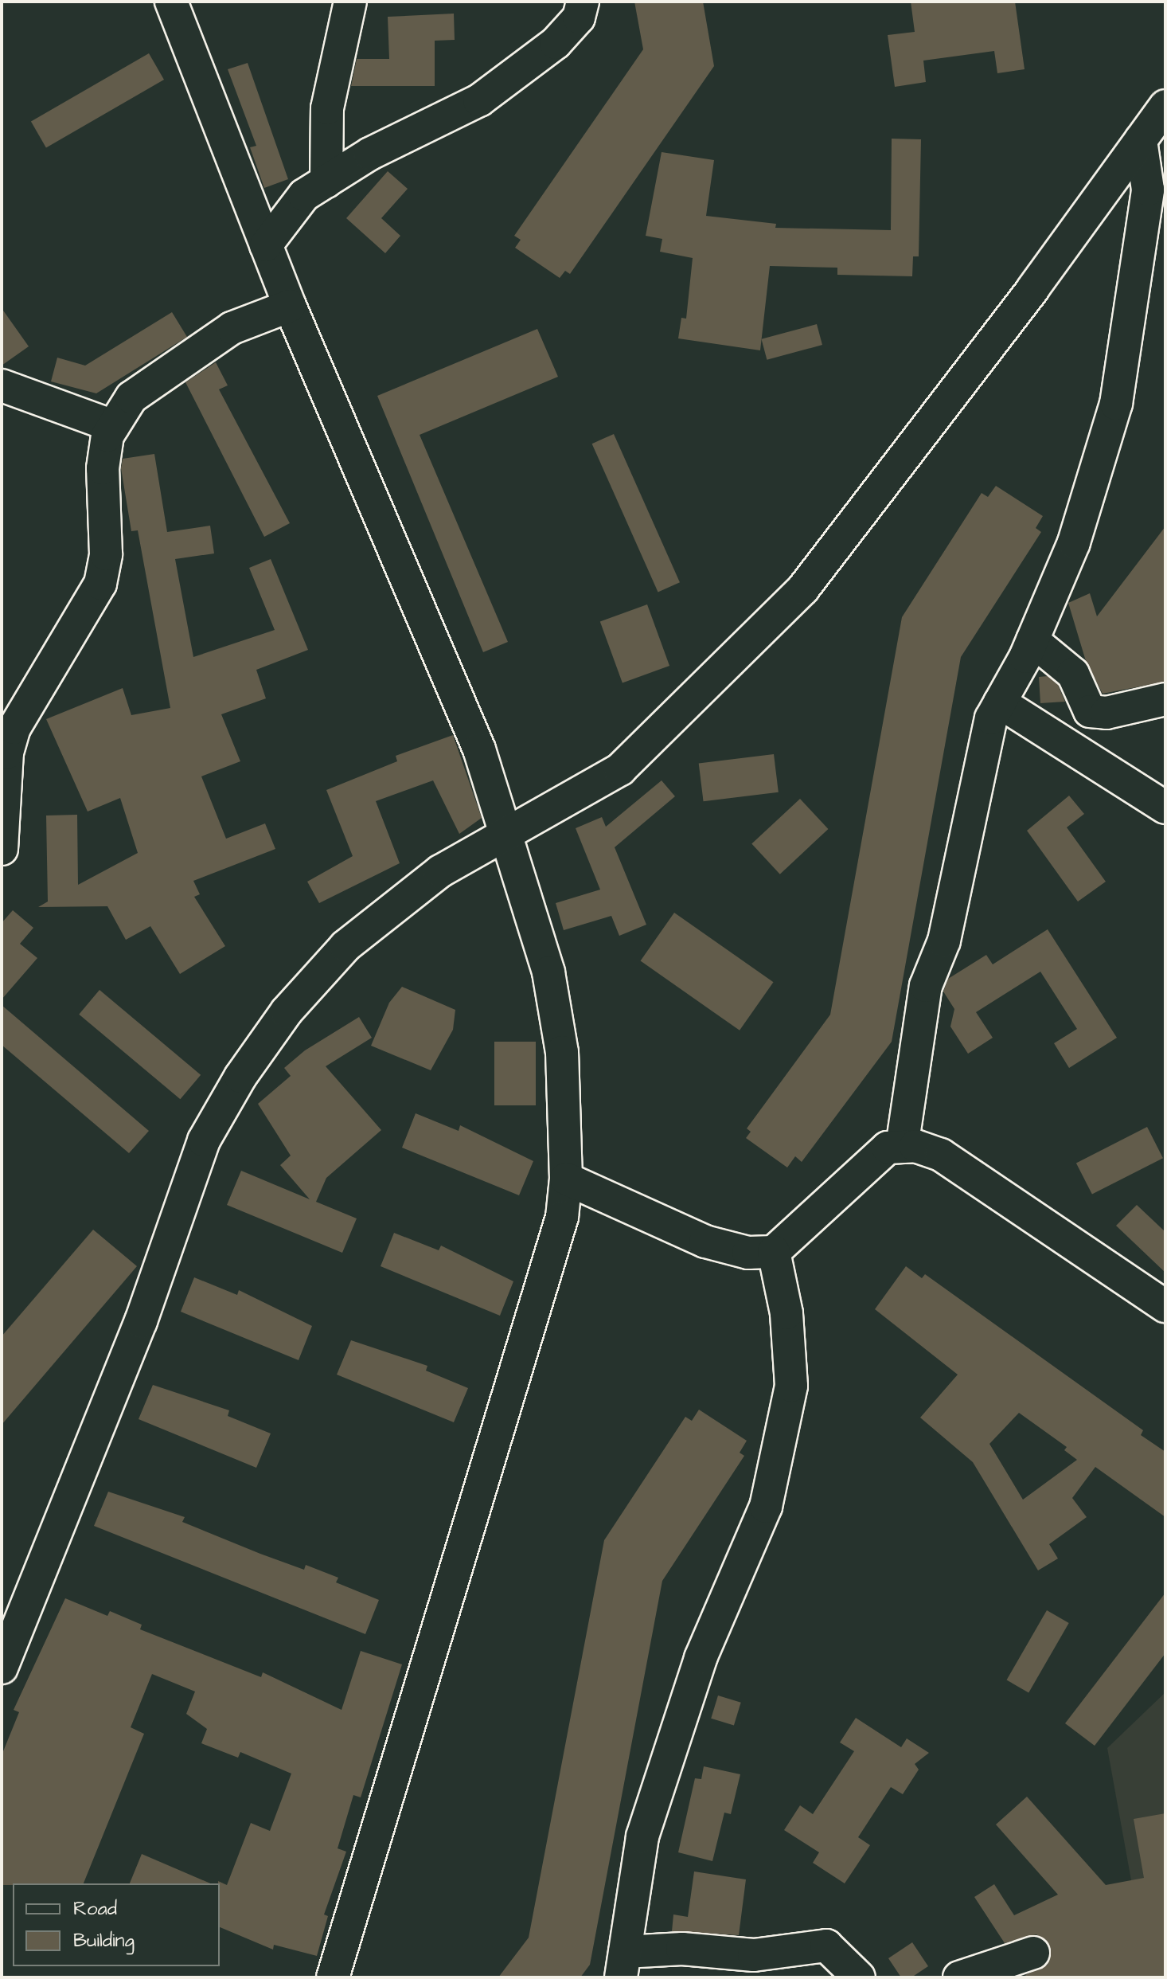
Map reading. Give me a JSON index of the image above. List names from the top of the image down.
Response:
{
  "legend": ["Road", "Building"]
}
